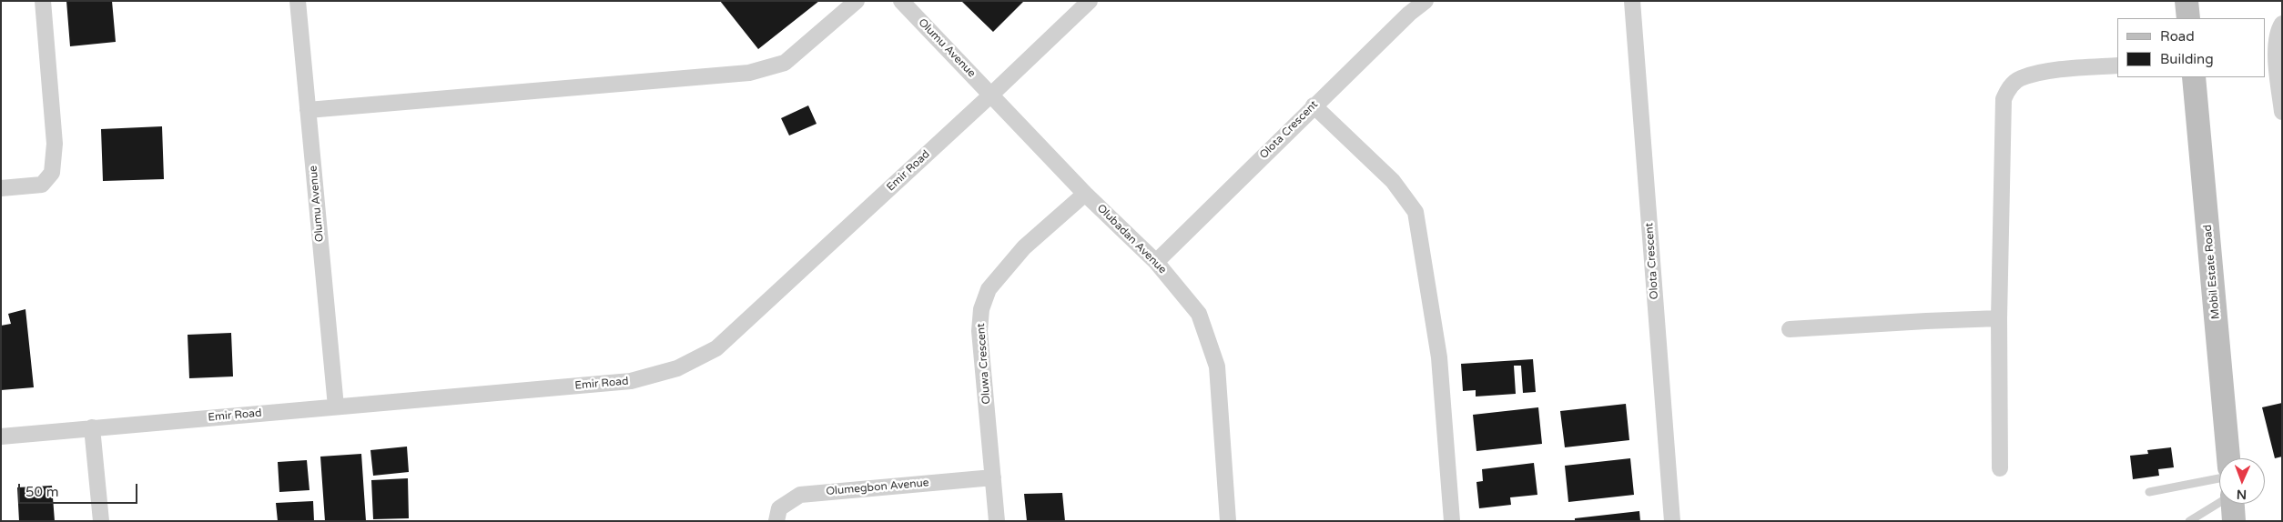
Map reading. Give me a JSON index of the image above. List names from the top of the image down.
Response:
{
  "streets": {
    "main road": ["Mobil Estate Road"],
    "street": [
      "Olumu Avenue",
      "Olota Crescent",
      "Emir Road",
      "Olubadan Avenue",
      "Oluwa Crescent",
      "Olumegbon Avenue"
    ]
  },
  "crossings": [
    ["Olumu Avenue", "Emir Road"],
    ["Olumu Avenue", "Olubadan Avenue"],
    ["Olota Crescent", "Olubadan Avenue"],
    ["Emir Road", "Olubadan Avenue"],
    ["Olubadan Avenue", "Oluwa Crescent"],
    ["Oluwa Crescent", "Olumegbon Avenue"]
  ],
  "legend": ["Road", "Building"],
  "scale_bar": "50 m",
  "north": "bottom"
}
